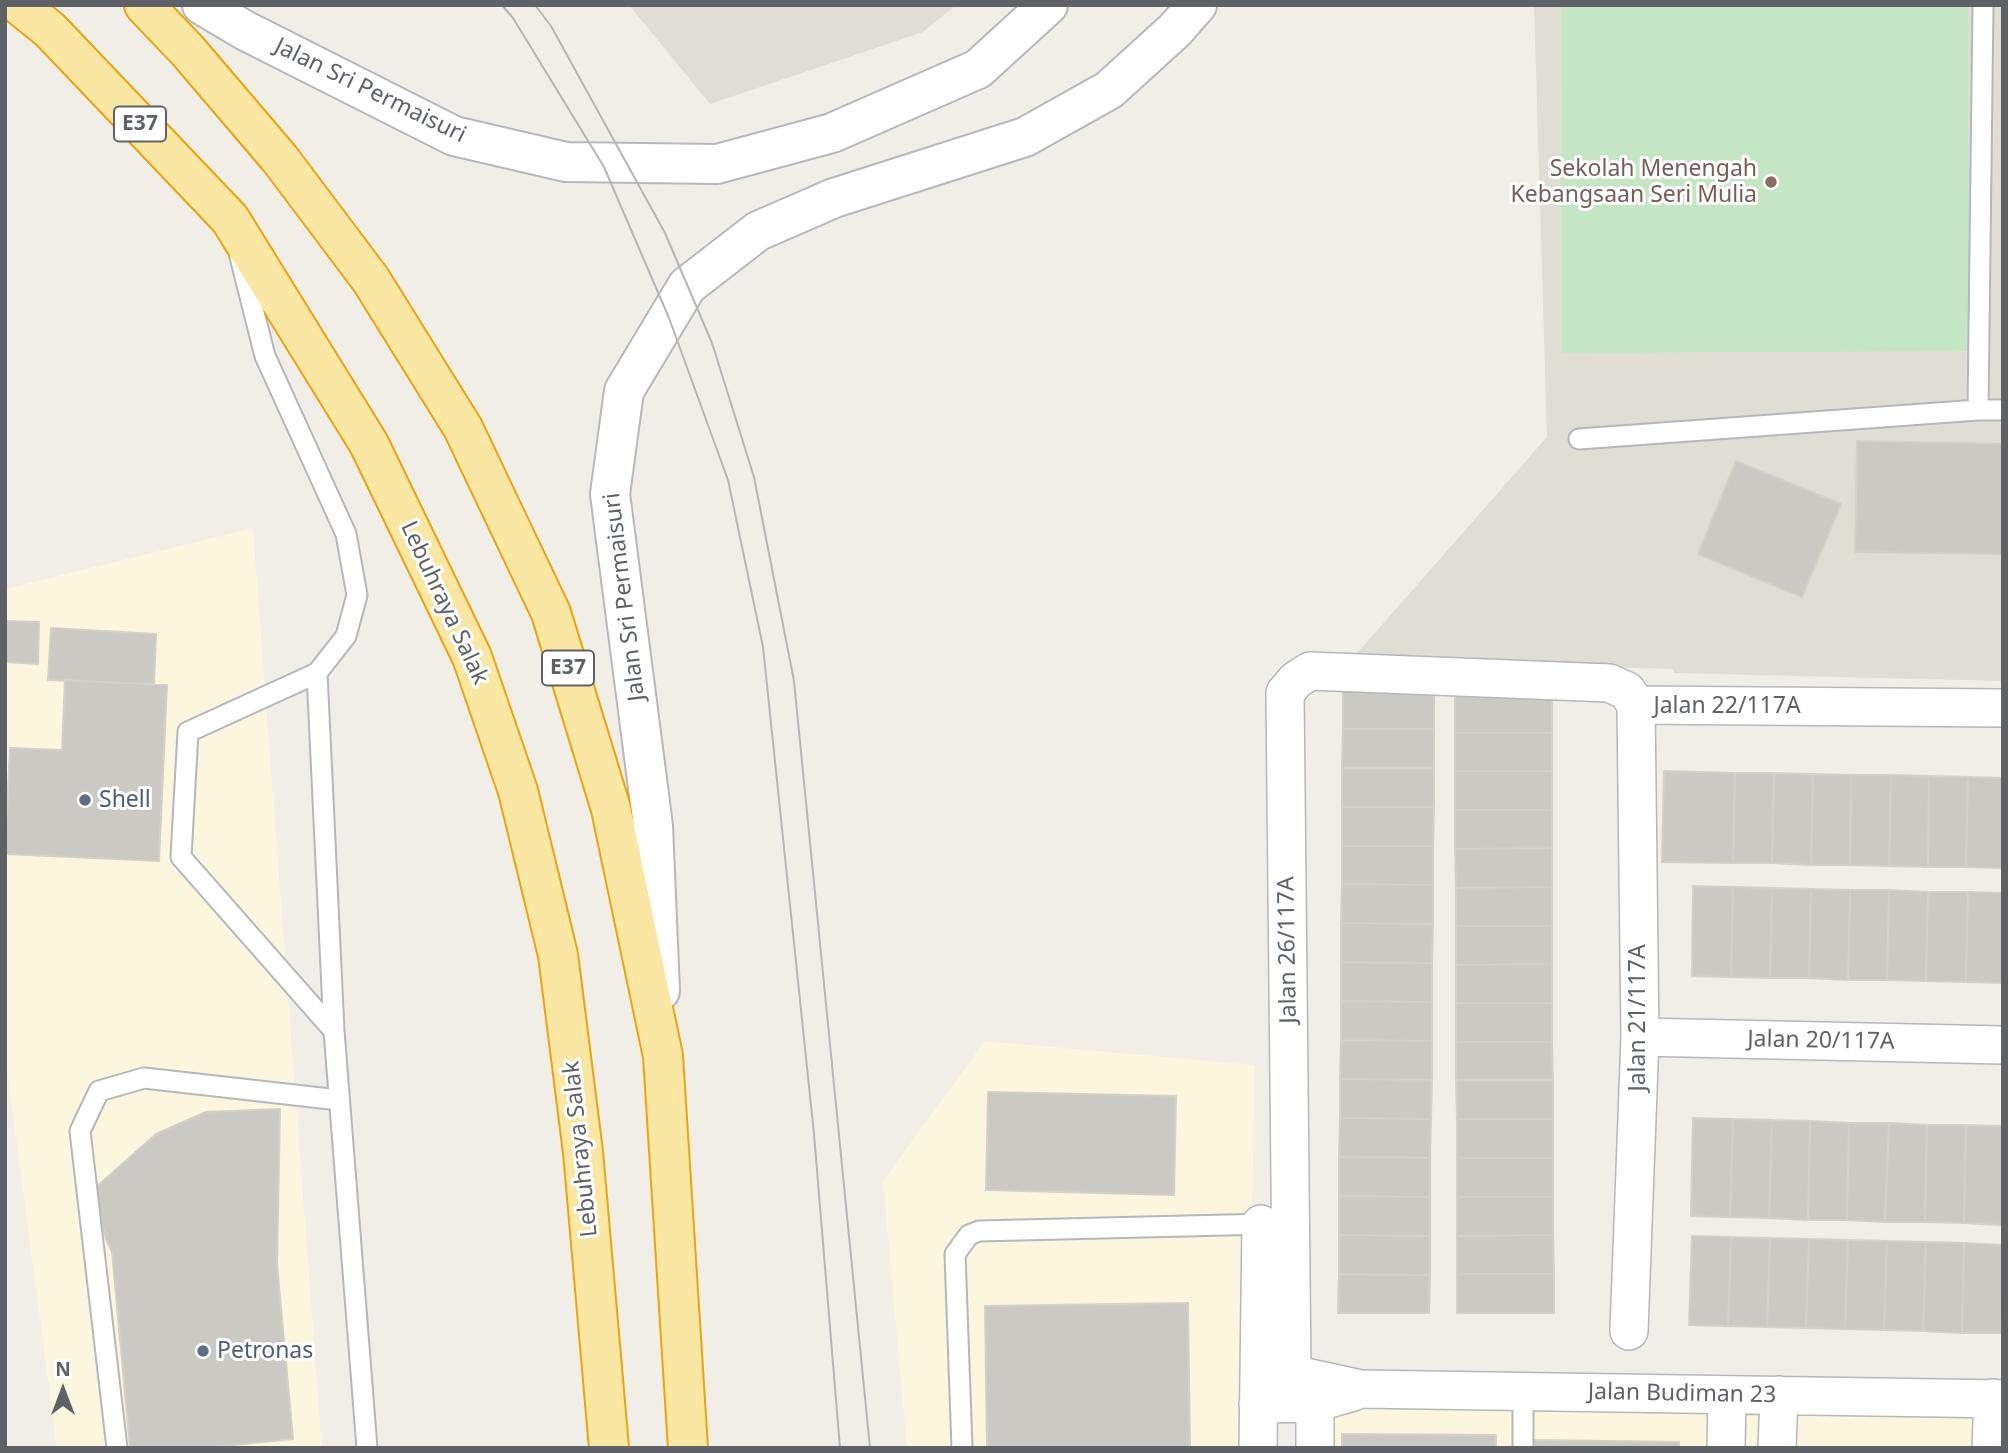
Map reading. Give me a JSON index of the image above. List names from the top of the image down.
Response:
{
  "streets": {
    "highway": ["E37", "Lebuhraya Salak"],
    "main road": ["Jalan Sri Permaisuri"],
    "street": [
      "Jalan 22/117A",
      "Jalan 26/117A",
      "Jalan 21/117A",
      "Jalan 20/117A",
      "Jalan Budiman 23"
    ]
  },
  "crossings": [
    ["Jalan Sri Permaisuri", "E37"],
    ["Jalan 22/117A", "Jalan 26/117A"],
    ["Jalan 22/117A", "Jalan 21/117A"],
    ["Jalan 26/117A", "Jalan Budiman 23"],
    ["Jalan 21/117A", "Jalan 20/117A"]
  ],
  "places": ["Sekolah Menengah Kebangsaan Seri Mulia", "Shell", "Petronas"],
  "north": "top"
}
